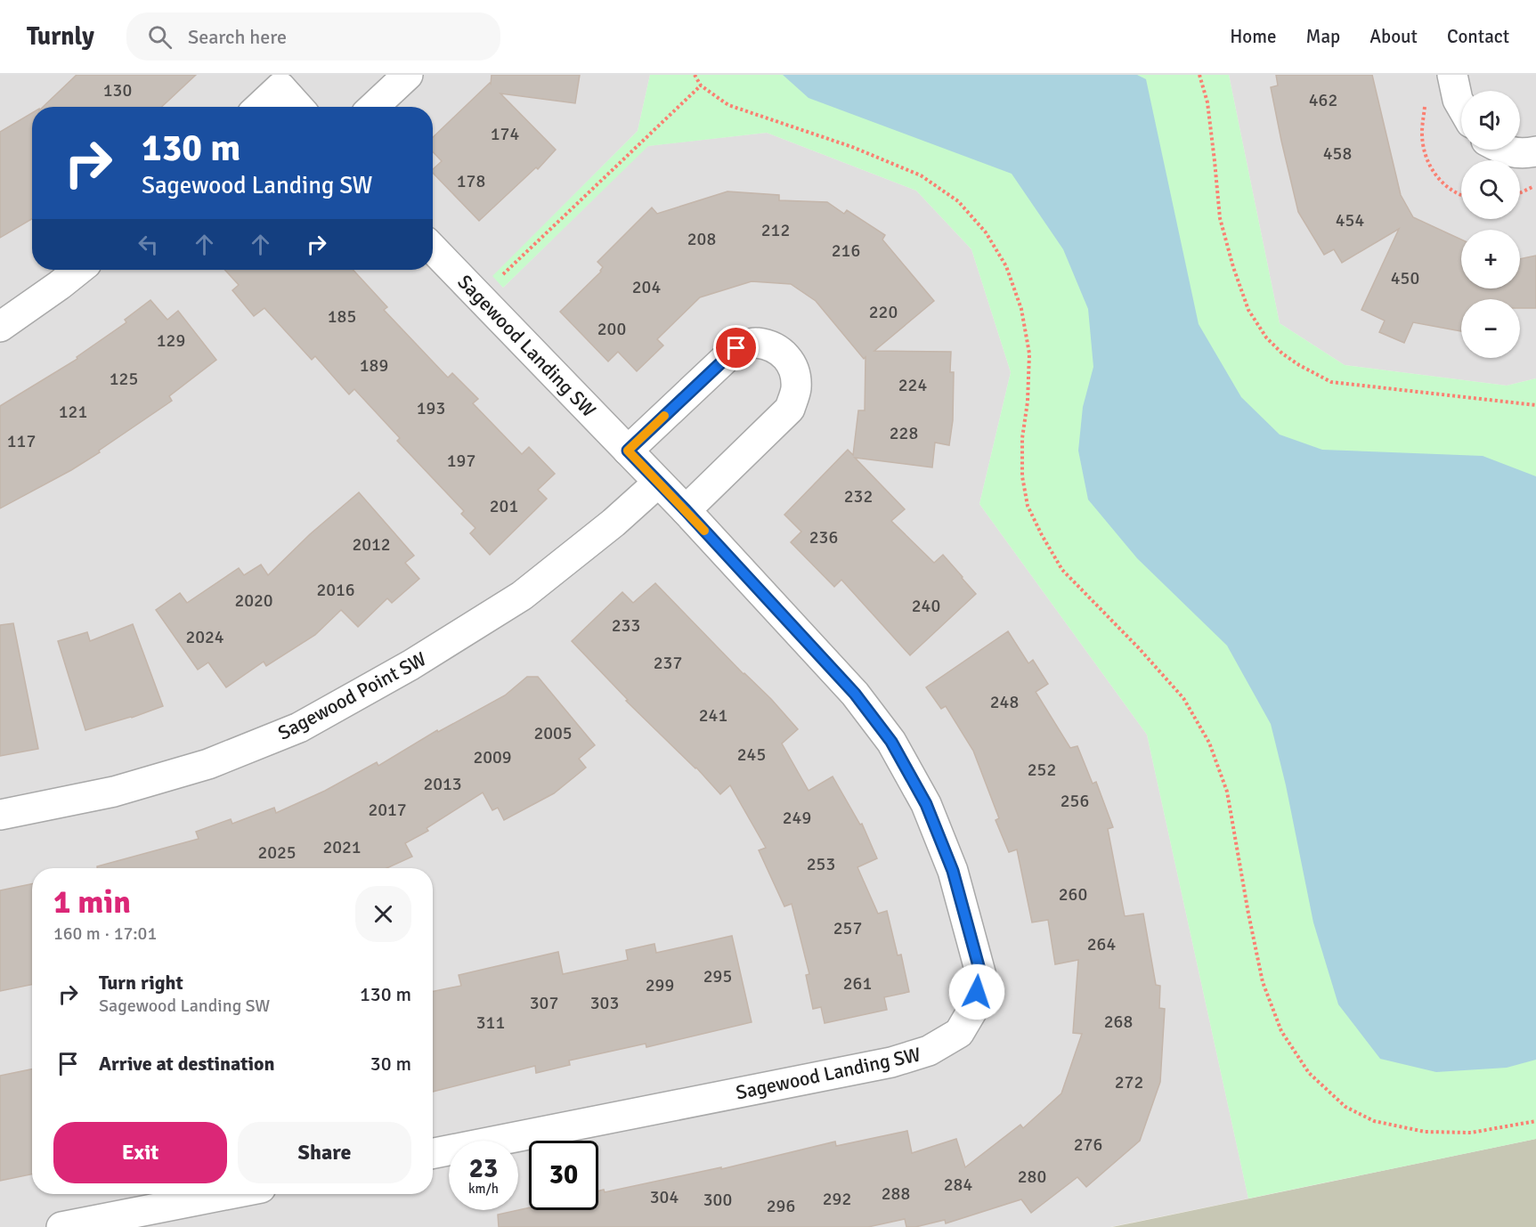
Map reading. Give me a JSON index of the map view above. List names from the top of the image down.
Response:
{
  "streets": {
    "street": ["Sagewood Landing SW", "Sagewood Point SW"]
  },
  "crossings": [
    ["Sagewood Landing SW", "Sagewood Point SW"]
  ],
  "house_numbers": [
    "130",
    "462",
    "174",
    "458",
    "178",
    "454",
    "212",
    "208",
    "216",
    "450",
    "204",
    "220",
    "185",
    "200",
    "129",
    "189",
    "125",
    "224",
    "193",
    "121",
    "228",
    "117",
    "197",
    "232",
    "201",
    "236",
    "2012",
    "2016",
    "2020",
    "240",
    "233",
    "2024",
    "237",
    "248",
    "241",
    "2005",
    "245",
    "2009",
    "252",
    "2013",
    "256",
    "2017",
    "249",
    "2021",
    "2025",
    "253",
    "260",
    "257",
    "264",
    "295",
    "261",
    "299",
    "307",
    "303",
    "268",
    "311",
    "272",
    "276",
    "280",
    "284",
    "288",
    "304",
    "292",
    "300",
    "296"
  ],
  "page": {
    "header": "Turnly",
    "search": "Search here",
    "nav": [
      "Home",
      "Map",
      "About",
      "Contact"
    ],
    "map_buttons": ["+", "−"],
    "turn": ["130 m", "Sagewood Landing SW"],
    "heading": ["1 min", "160 m · 17:01"],
    "list": [
      {
        "name": "Turn right",
        "note": "Sagewood Landing SW",
        "value": "130 m"
      },
      {
        "name": "Arrive at destination",
        "value": "30 m"
      }
    ],
    "buttons": ["Exit", "Share"],
    "speed": "23 km/h",
    "limit": "30"
  }
}
